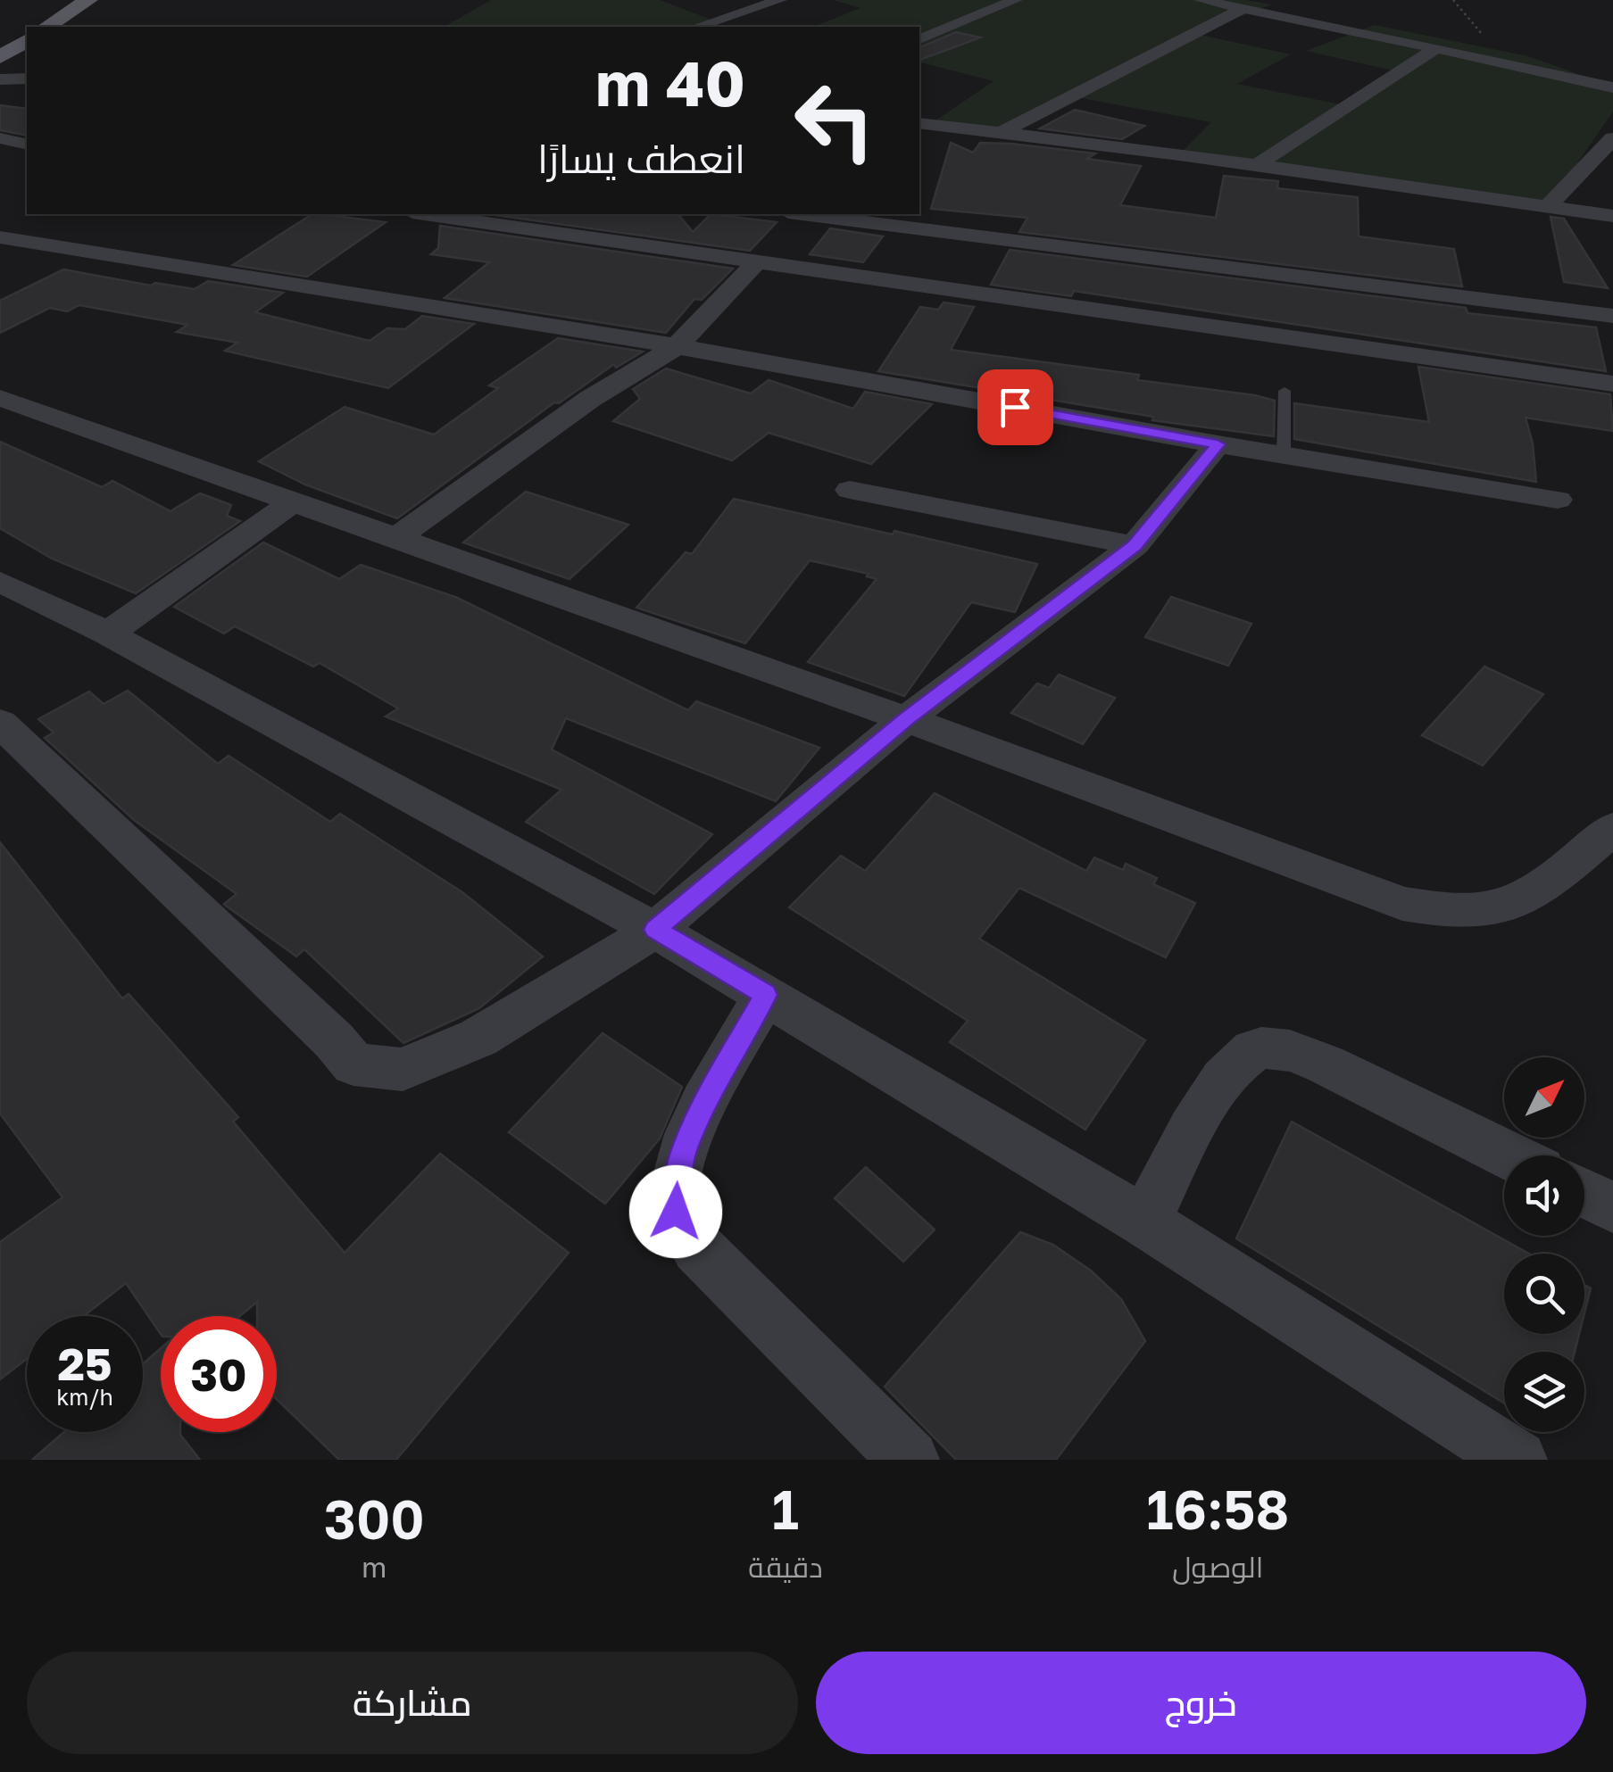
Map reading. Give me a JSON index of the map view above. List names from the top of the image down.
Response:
{
  "north": "top right",
  "page": {
    "turn": ["40 m", "انعطف يسارًا"],
    "speed": "25 km/h",
    "limit": "30",
    "eta": [
      "16:58",
      "الوصول",
      "1",
      "دقيقة",
      "300",
      "m"
    ],
    "buttons": ["خروج", "مشاركة"]
  }
}
